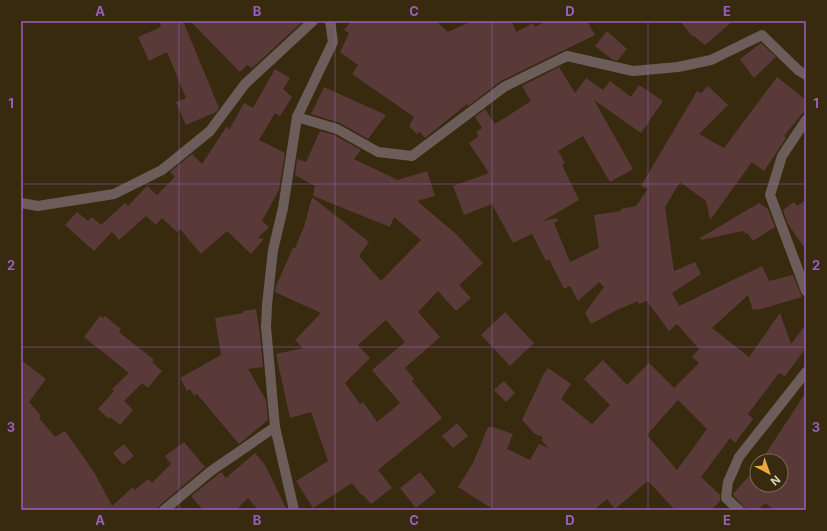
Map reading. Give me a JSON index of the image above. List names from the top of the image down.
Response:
{
  "north": "bottom right",
  "grid": {
    "columns": [
      "A",
      "B",
      "C",
      "D",
      "E"
    ],
    "rows": ["1", "2", "3"]
  }
}
